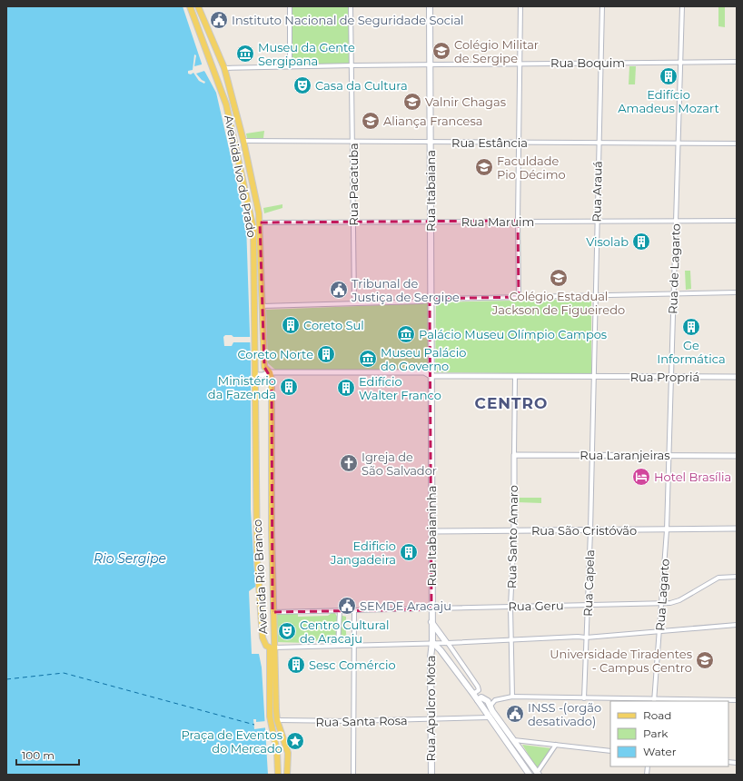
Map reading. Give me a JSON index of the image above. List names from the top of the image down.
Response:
{
  "streets": {
    "main road": [
      "Avenida Ivo do Prado",
      "Rua Itabaiana",
      "Rua Itabaianinha",
      "Avenida Rio Branco",
      "Rua Apulcro Mota"
    ],
    "street": [
      "Rua Boquim",
      "Rua Estância",
      "Rua Pacatuba",
      "Rua Arauá",
      "Rua Maruim",
      "Rua de Lagarto",
      "Rua Propriá",
      "Rua Laranjeiras",
      "Rua São Cristóvão",
      "Rua Santo Amaro",
      "Rua Capela",
      "Rua Lagarto",
      "Rua Geru",
      "Rua Santa Rosa"
    ]
  },
  "crossings": [
    ["Rua Boquim", "Avenida Ivo do Prado"],
    ["Rua Boquim", "Rua Pacatuba"],
    ["Rua Boquim", "Rua Itabaiana"],
    ["Rua Boquim", "Rua Arauá"],
    ["Rua Boquim", "Rua de Lagarto"],
    ["Rua Estância", "Avenida Ivo do Prado"],
    ["Rua Estância", "Rua Pacatuba"],
    ["Rua Estância", "Rua Itabaiana"],
    ["Rua Estância", "Rua Arauá"],
    ["Rua Estância", "Rua de Lagarto"],
    ["Avenida Ivo do Prado", "Rua Maruim"],
    ["Avenida Ivo do Prado", "Rua Propriá"],
    ["Avenida Ivo do Prado", "Avenida Rio Branco"],
    ["Rua Pacatuba", "Rua Maruim"],
    ["Rua Itabaiana", "Rua Maruim"],
    ["Rua Itabaiana", "Rua Propriá"],
    ["Rua Itabaiana", "Rua Itabaianinha"],
    ["Rua Arauá", "Rua Maruim"],
    ["Rua Arauá", "Rua Propriá"],
    ["Rua Arauá", "Rua Capela"],
    ["Rua Maruim", "Rua de Lagarto"],
    ["Rua de Lagarto", "Rua Propriá"],
    ["Rua de Lagarto", "Rua Laranjeiras"],
    ["Rua de Lagarto", "Rua São Cristóvão"],
    ["Rua de Lagarto", "Rua Lagarto"],
    ["Rua Propriá", "Rua Itabaianinha"],
    ["Rua Propriá", "Rua Santo Amaro"],
    ["Rua Propriá", "Avenida Rio Branco"],
    ["Rua Propriá", "Rua Capela"],
    ["Rua Laranjeiras", "Rua Santo Amaro"],
    ["Rua Laranjeiras", "Rua Capela"],
    ["Rua São Cristóvão", "Rua Itabaianinha"],
    ["Rua São Cristóvão", "Rua Santo Amaro"],
    ["Rua São Cristóvão", "Rua Capela"],
    ["Rua São Cristóvão", "Rua Lagarto"],
    ["Rua Itabaianinha", "Rua Geru"],
    ["Rua Itabaianinha", "Rua Apulcro Mota"],
    ["Rua Santo Amaro", "Rua Geru"],
    ["Avenida Rio Branco", "Rua Geru"],
    ["Rua Capela", "Rua Geru"],
    ["Rua Lagarto", "Rua Geru"],
    ["Rua Apulcro Mota", "Rua Santa Rosa"]
  ],
  "districts": ["CENTRO"],
  "water": ["Rio Sergipe"],
  "places": {
    "public building": [
      "Instituto Nacional de Seguridade Social",
      "Tribunal de Justiça de Sergipe",
      "SEMDE Aracaju",
      "INSS -(orgão desativado)"
    ],
    "school or university": [
      "Colégio Militar de Sergipe",
      "Valnir Chagas",
      "Aliança Francesa",
      "Faculdade Pio Décimo",
      "Colégio Estadual Jackson de Figueiredo",
      "Universidade Tiradentes - Campus Centro"
    ],
    "museum": ["Museu da Gente Sergipana", "Palácio Museu Olímpio Campos", "Museu Palácio do Governo"],
    "building": [
      "Edifício Amadeus Mozart",
      "Visolab",
      "Coreto Sul",
      "Ge Informática",
      "Coreto Norte",
      "Ministério da Fazenda",
      "Edifício Walter Franco",
      "Edificio Jangadeira",
      "Sesc Comércio"
    ],
    "theatre": ["Casa da Cultura", "Centro Cultural de Aracaju"],
    "church": ["Igreja de São Salvador"],
    "hotel": ["Hotel Brasília"],
    "place": ["Praça de Eventos do Mercado"]
  },
  "legend": ["Road", "Park", "Water"],
  "scale_bar": "100 m"
}
